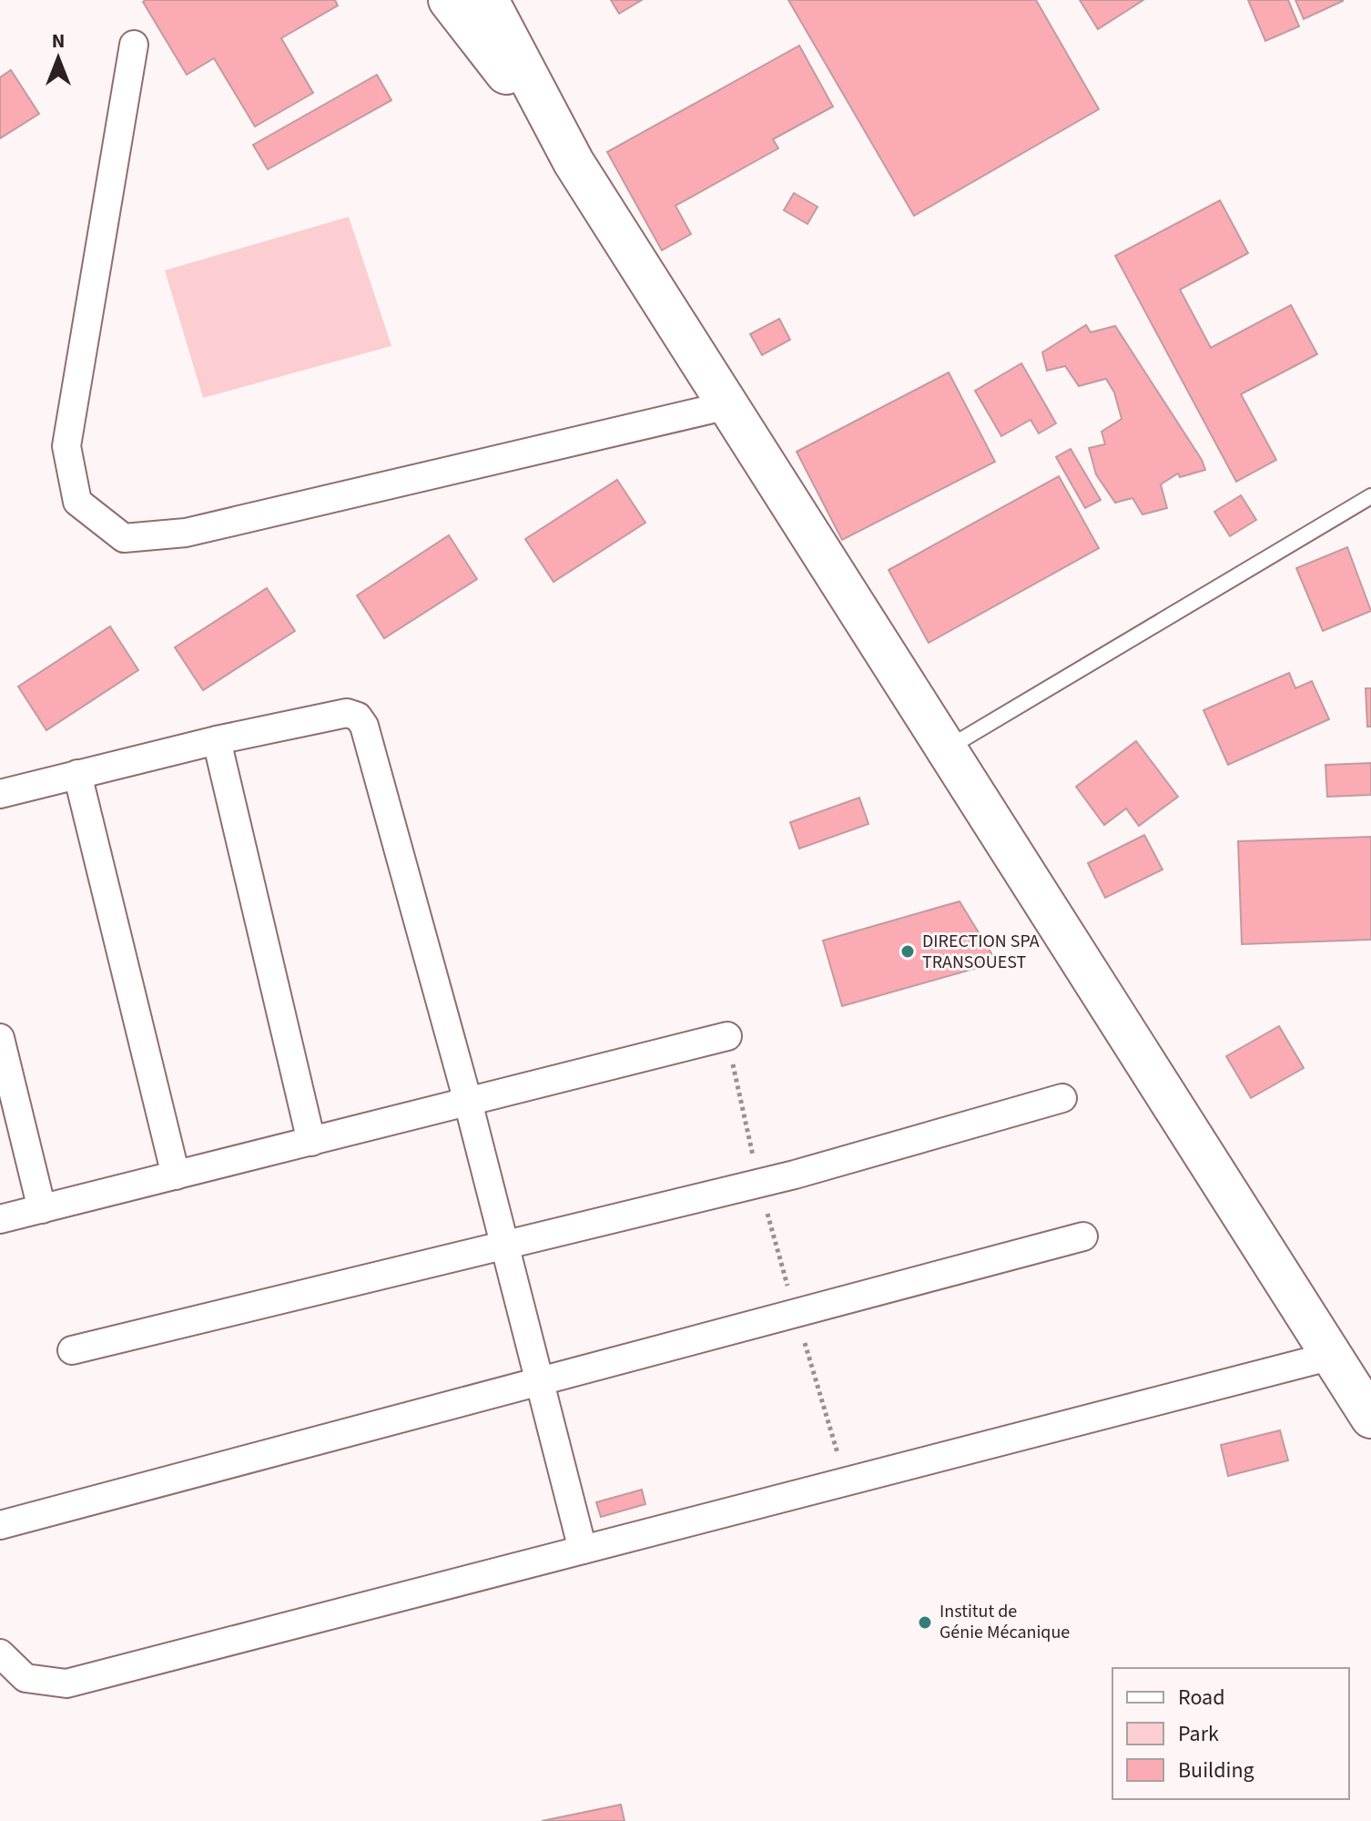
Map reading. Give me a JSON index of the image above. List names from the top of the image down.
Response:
{
  "places": ["DIRECTION SPA TRANSOUEST", "Institut de Génie Mécanique"],
  "legend": ["Road", "Park", "Building"],
  "north": "top"
}
